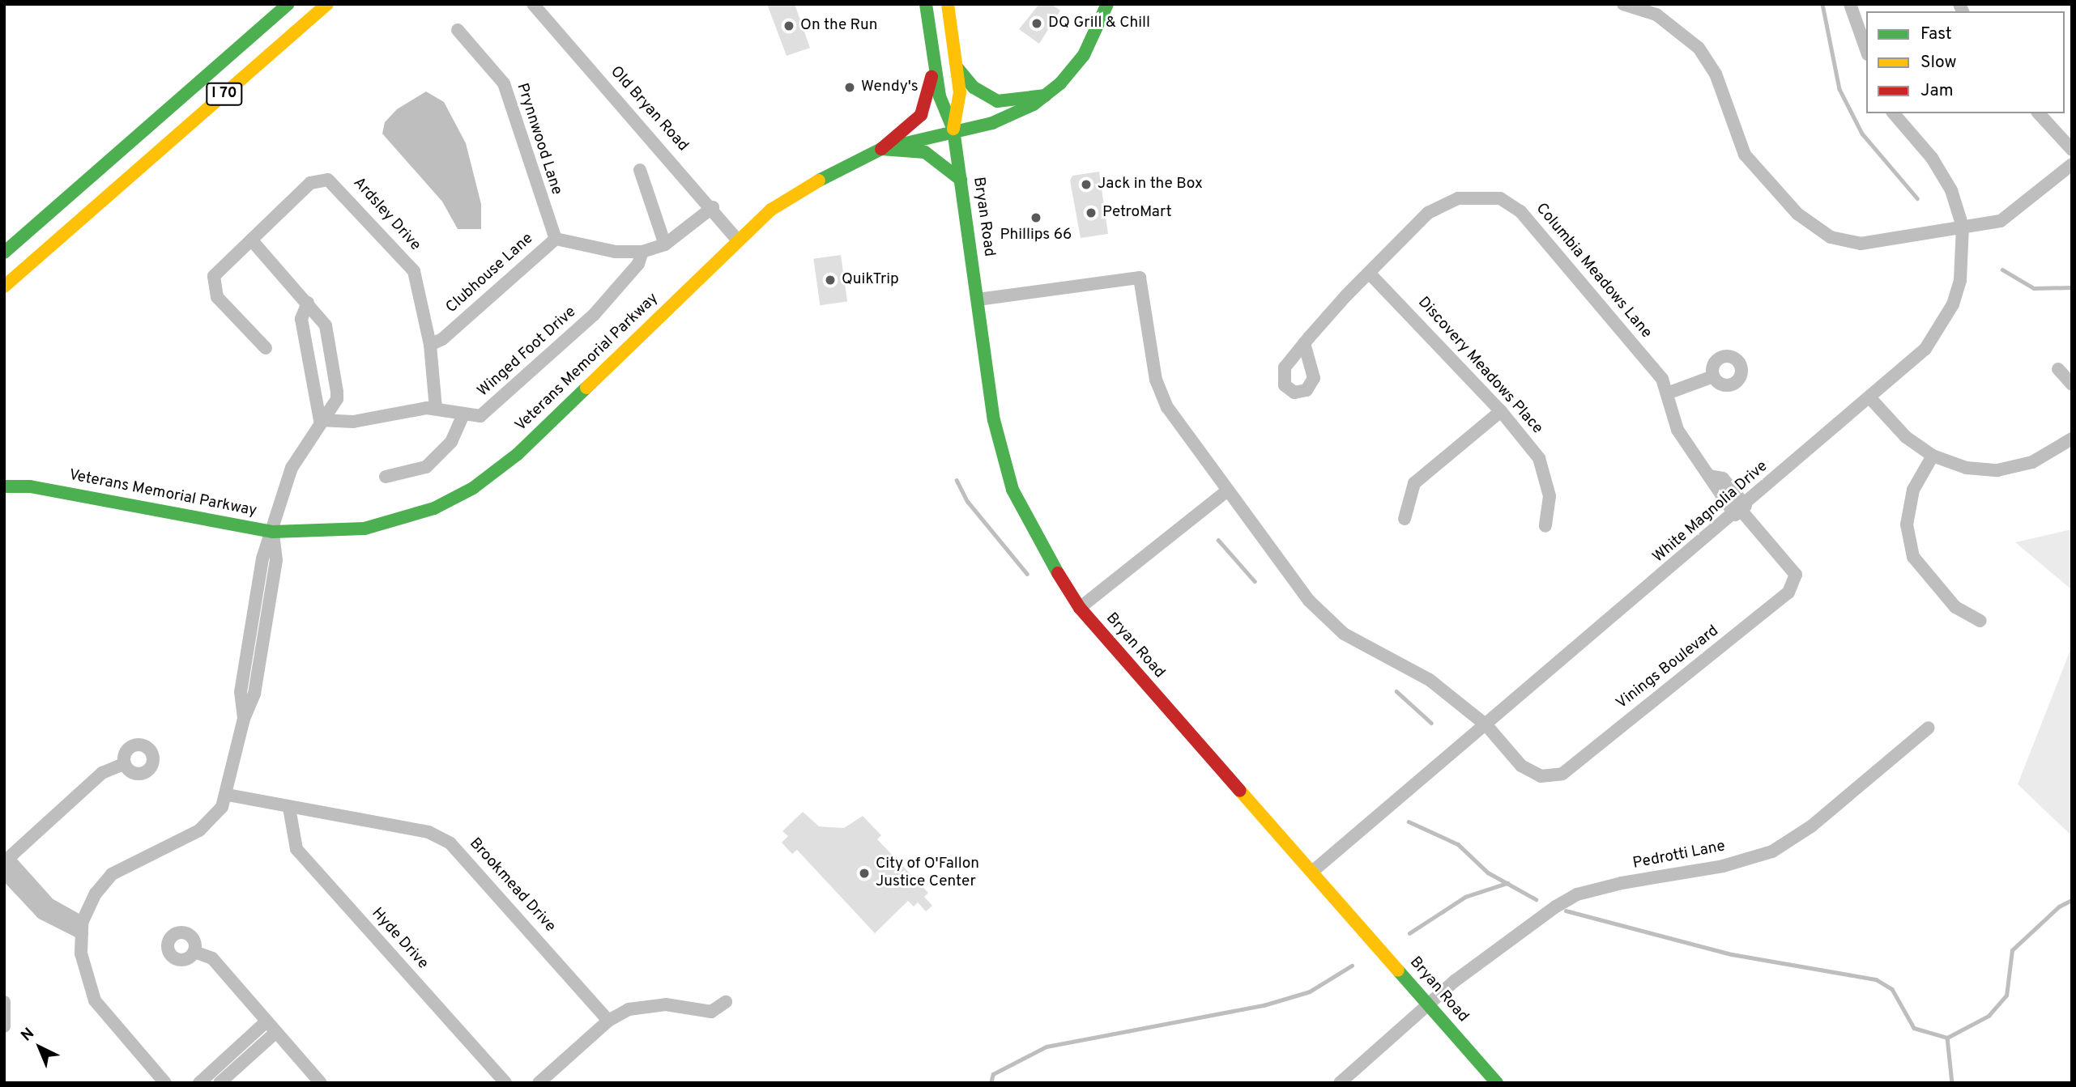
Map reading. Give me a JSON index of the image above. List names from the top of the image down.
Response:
{
  "streets": {
    "main road": ["I 70", "Bryan Road", "Veterans Memorial Parkway"],
    "street": [
      "Old Bryan Road",
      "Prynnwood Lane",
      "Ardsley Drive",
      "Columbia Meadows Lane",
      "Clubhouse Lane",
      "Winged Foot Drive",
      "Discovery Meadows Place",
      "White Magnolia Drive",
      "Vinings Boulevard",
      "Pedrotti Lane",
      "Brookmead Drive",
      "Hyde Drive"
    ]
  },
  "crossings": [
    ["Old Bryan Road", "Veterans Memorial Parkway"],
    ["Prynnwood Lane", "Clubhouse Lane"],
    ["Ardsley Drive", "Clubhouse Lane"],
    ["Ardsley Drive", "Winged Foot Drive"],
    ["Bryan Road", "Veterans Memorial Parkway"],
    ["Bryan Road", "White Magnolia Drive"],
    ["Bryan Road", "Pedrotti Lane"],
    ["Columbia Meadows Lane", "Discovery Meadows Place"],
    ["Columbia Meadows Lane", "White Magnolia Drive"],
    ["Columbia Meadows Lane", "Vinings Boulevard"],
    ["Clubhouse Lane", "Winged Foot Drive"],
    ["White Magnolia Drive", "Vinings Boulevard"],
    ["Brookmead Drive", "Hyde Drive"]
  ],
  "places": [
    "DQ Grill & Chill",
    "On the Run",
    "Wendy's",
    "Jack in the Box",
    "PetroMart",
    "Phillips 66",
    "QuikTrip",
    "City of O'Fallon Justice Center"
  ],
  "legend": ["Fast", "Slow", "Jam"],
  "north": "top left"
}
